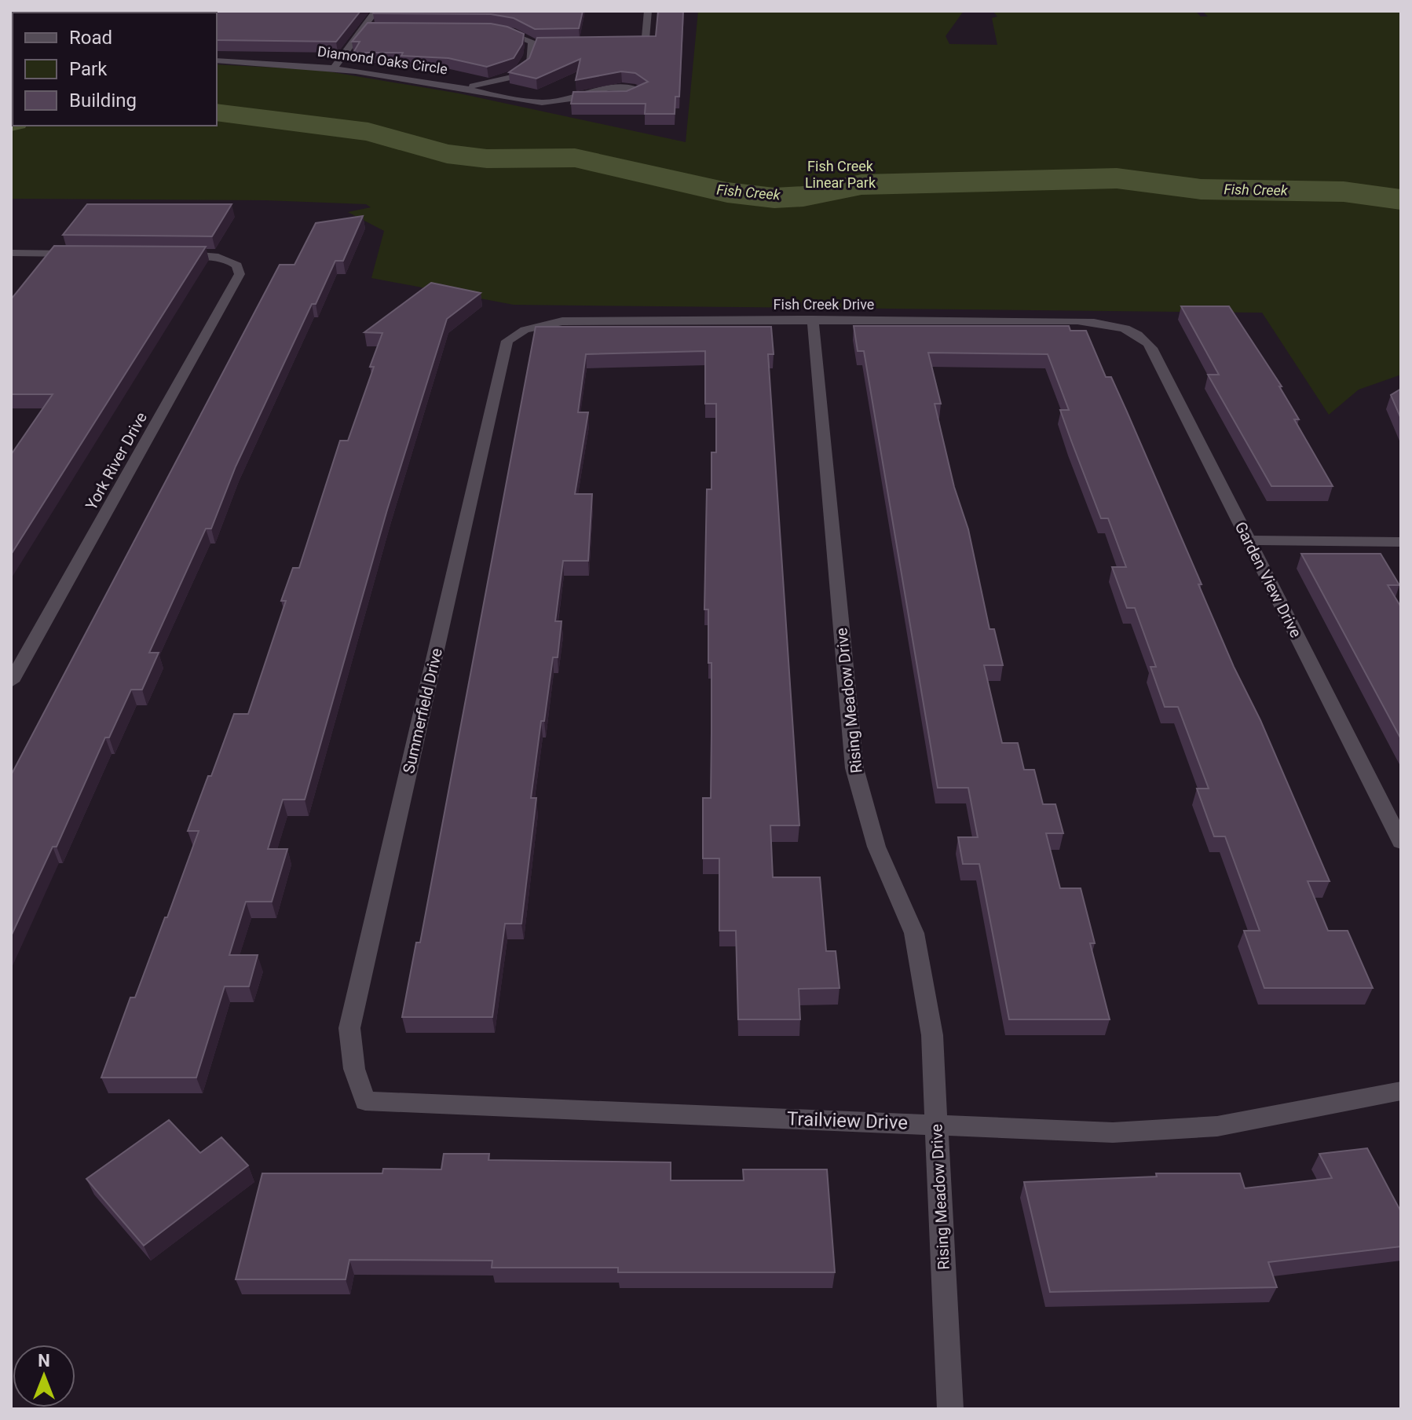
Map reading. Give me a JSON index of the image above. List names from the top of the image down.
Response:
{
  "streets": {
    "street": [
      "Diamond Oaks Circle",
      "Fish Creek Drive",
      "York River Drive",
      "Garden View Drive",
      "Rising Meadow Drive",
      "Summerfield Drive",
      "Trailview Drive"
    ]
  },
  "crossings": [
    ["Fish Creek Drive", "Garden View Drive"],
    ["Fish Creek Drive", "Rising Meadow Drive"],
    ["Fish Creek Drive", "Summerfield Drive"],
    ["Rising Meadow Drive", "Trailview Drive"],
    ["Summerfield Drive", "Trailview Drive"]
  ],
  "water": ["Fish Creek"],
  "parks": ["Fish Creek Linear Park"],
  "legend": ["Road", "Park", "Building"],
  "north": "top"
}
